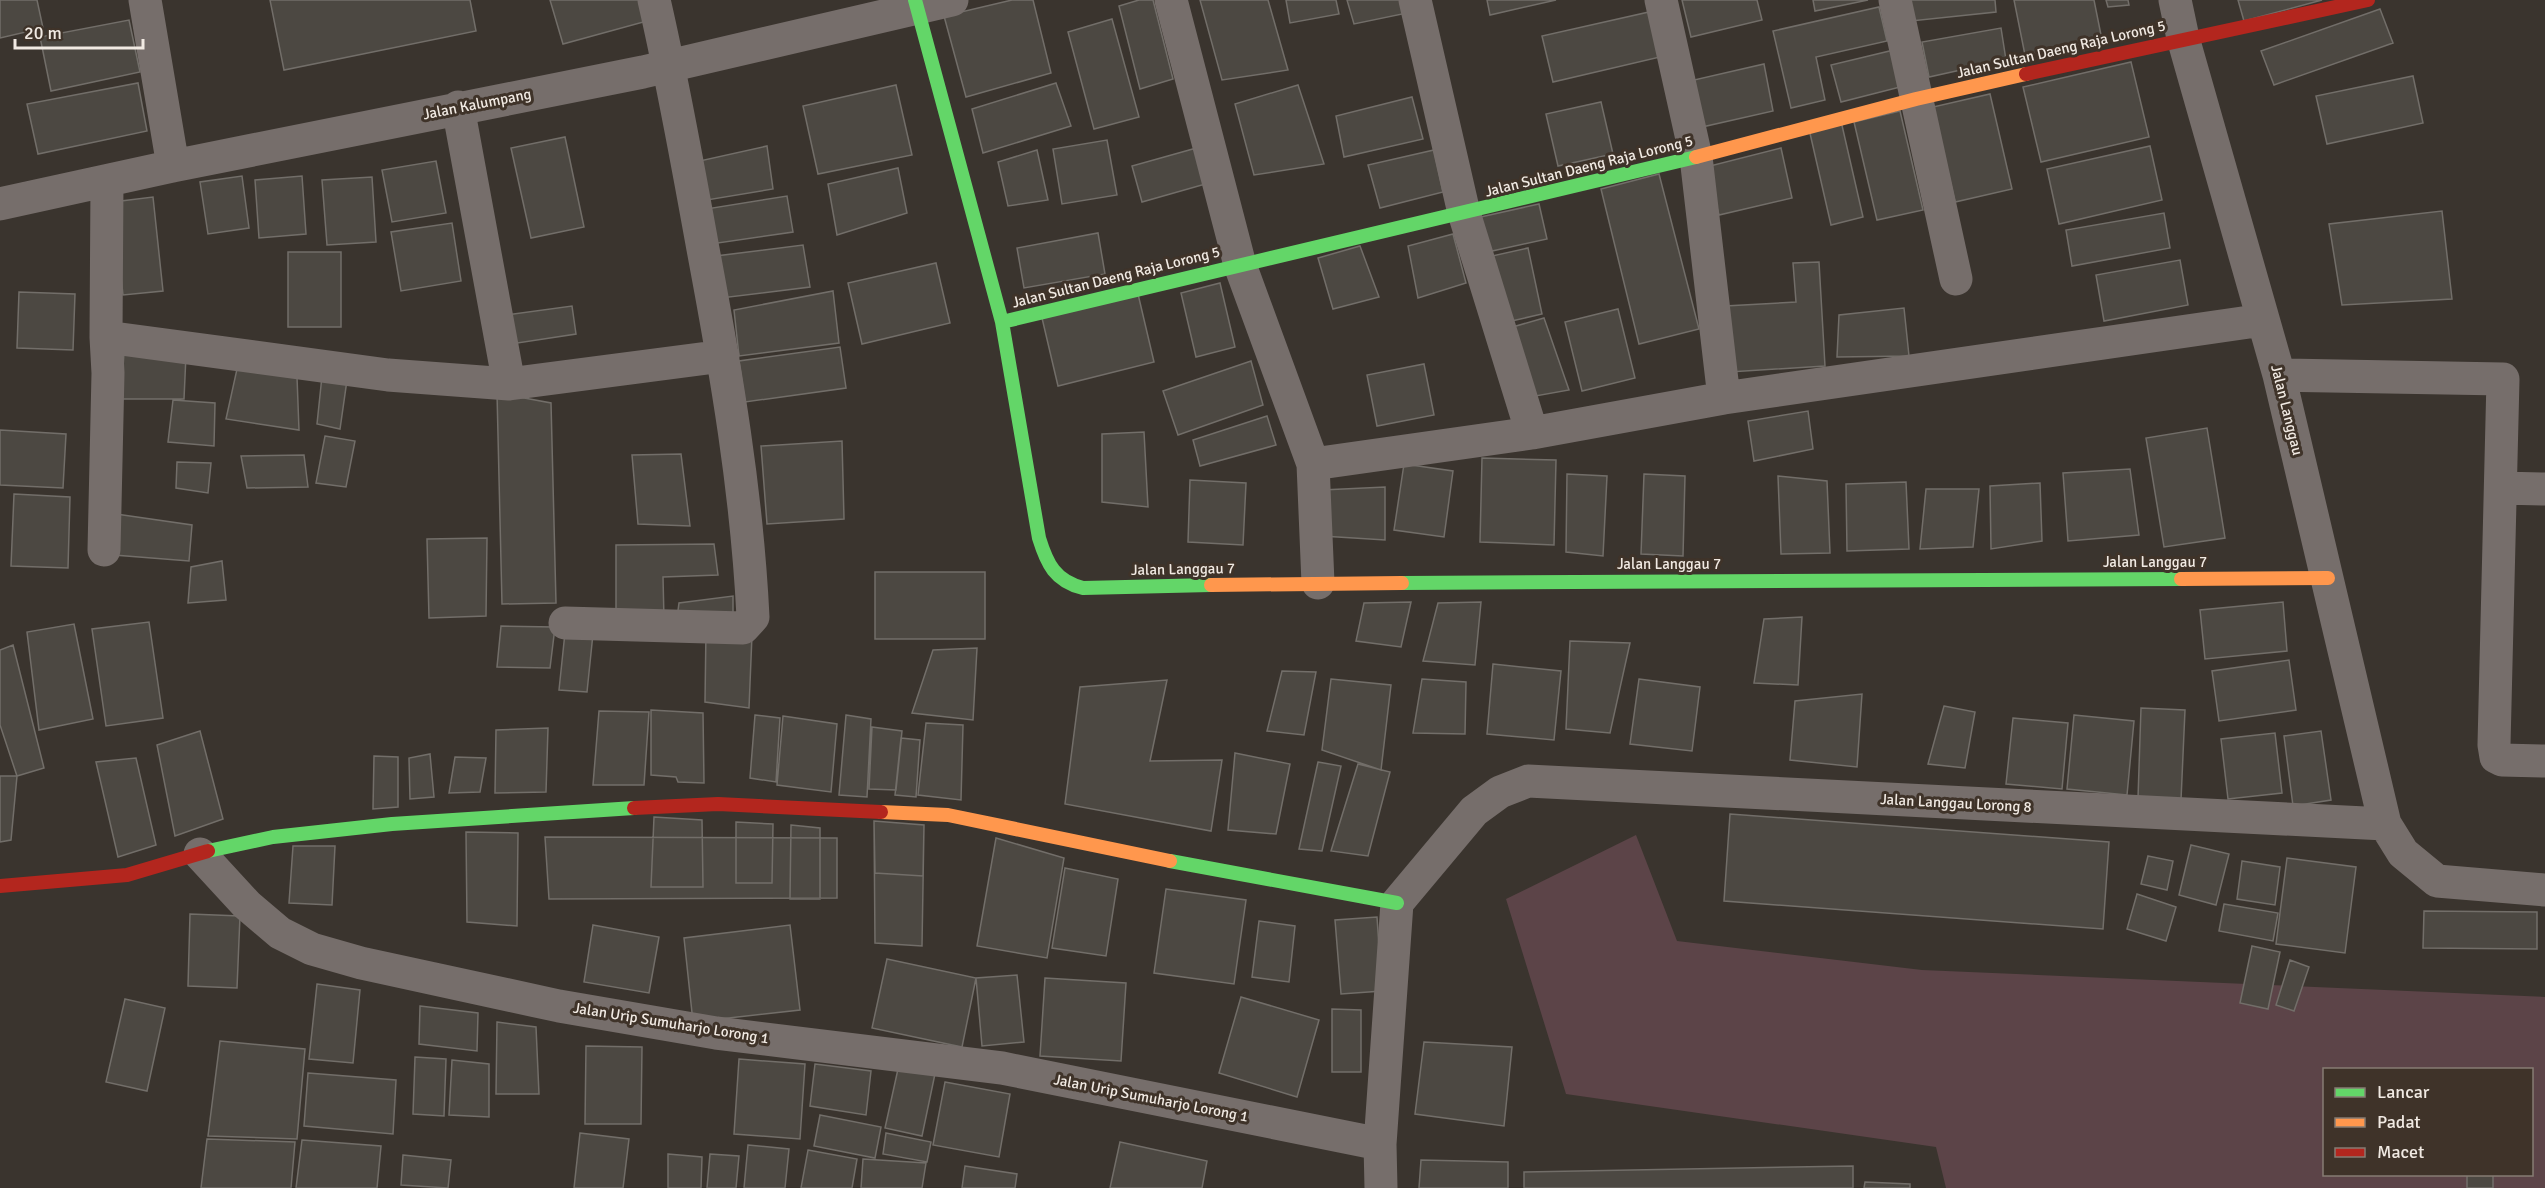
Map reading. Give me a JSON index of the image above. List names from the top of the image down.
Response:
{
  "streets": {
    "street": [
      "Jalan Sultan Daeng Raja Lorong 5",
      "Jalan Kalumpang",
      "Jalan Langgau",
      "Jalan Langgau 7",
      "Jalan Langgau Lorong 8",
      "Jalan Urip Sumuharjo Lorong 1"
    ]
  },
  "crossings": [
    ["Jalan Sultan Daeng Raja Lorong 5", "Jalan Langgau"],
    ["Jalan Sultan Daeng Raja Lorong 5", "Jalan Langgau 7"],
    ["Jalan Kalumpang", "Jalan Langgau 7"],
    ["Jalan Langgau", "Jalan Langgau 7"],
    ["Jalan Langgau", "Jalan Langgau Lorong 8"]
  ],
  "legend": ["Lancar", "Padat", "Macet"],
  "scale_bar": "20 m"
}
